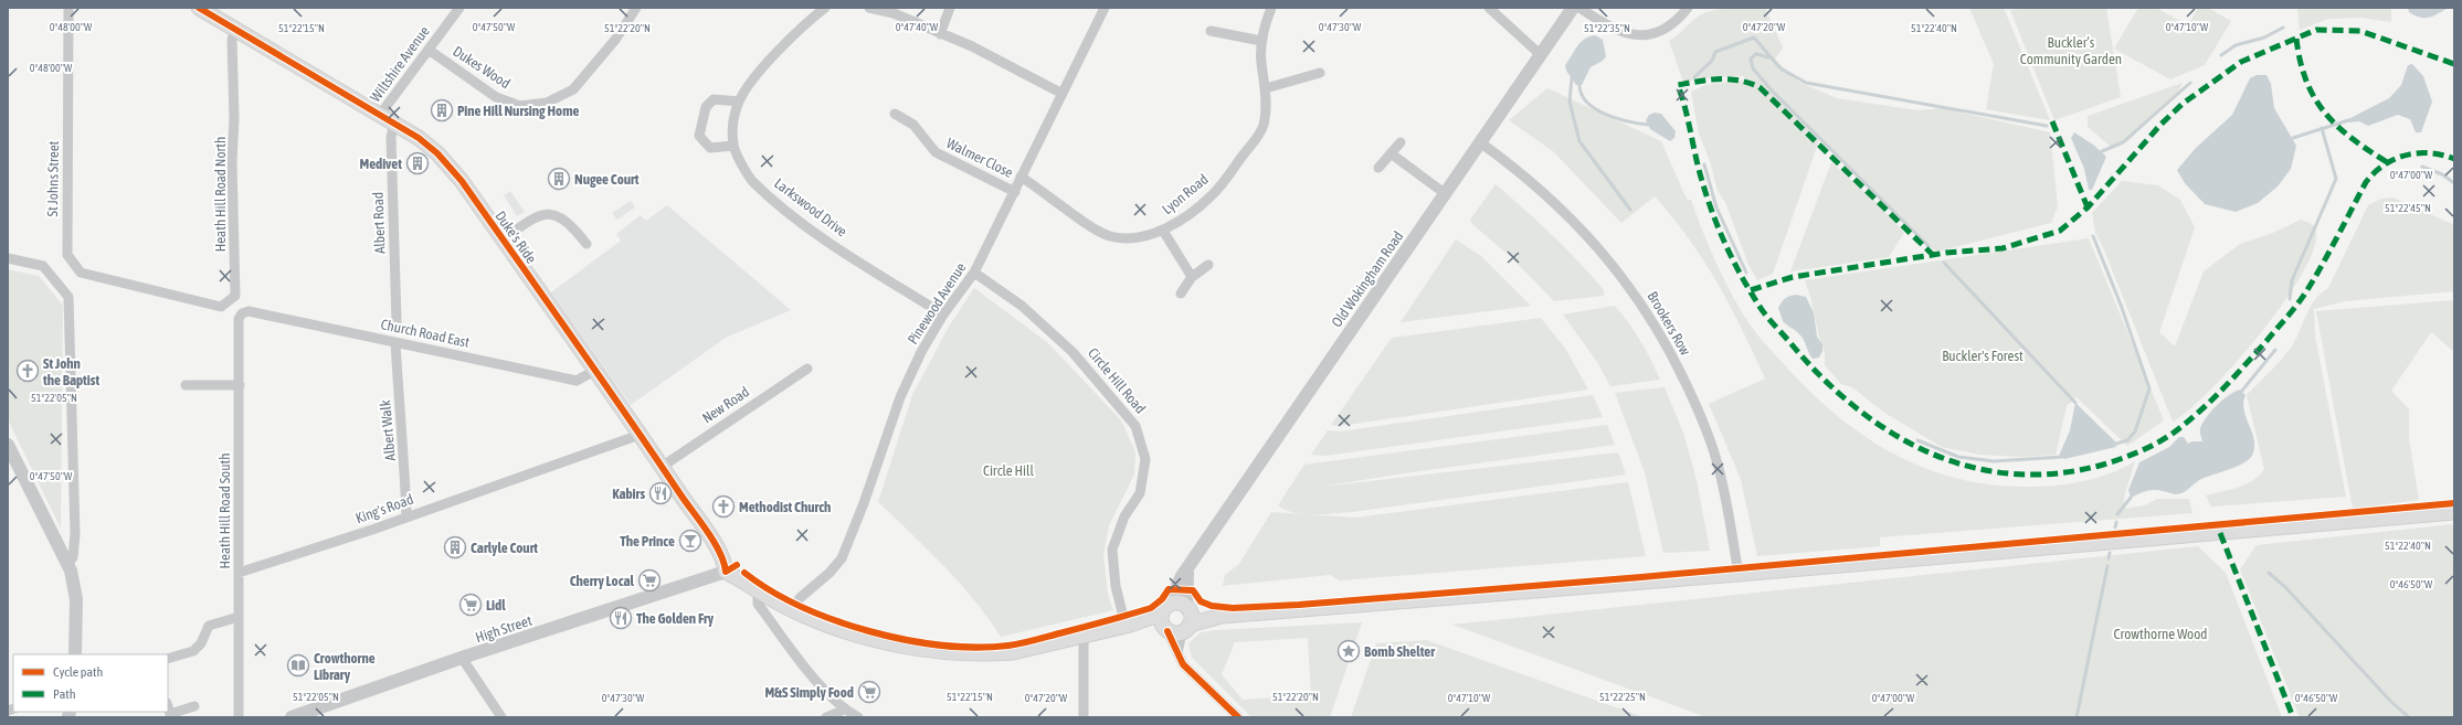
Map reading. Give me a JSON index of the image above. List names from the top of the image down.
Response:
{
  "streets": {
    "main road": ["Duke's Ride"],
    "street": [
      "Wiltshire Avenue",
      "Dukes Wood",
      "Walmer Close",
      "St Johns Street",
      "Heath Hill Road North",
      "Lyon Road",
      "Larkswood Drive",
      "Albert Road",
      "Old Wokingham Road",
      "Pinewood Avenue",
      "Brookers Row",
      "Church Road East",
      "Circle Hill Road",
      "New Road",
      "Albert Walk",
      "King's Road",
      "Heath Hill Road South",
      "High Street"
    ]
  },
  "crossings": [
    ["Wiltshire Avenue", "Dukes Wood"],
    ["Wiltshire Avenue", "Duke's Ride"],
    ["Walmer Close", "Pinewood Avenue"],
    ["St Johns Street", "Heath Hill Road North"],
    ["Heath Hill Road North", "Duke's Ride"],
    ["Lyon Road", "Pinewood Avenue"],
    ["Larkswood Drive", "Pinewood Avenue"],
    ["Albert Road", "Duke's Ride"],
    ["Duke's Ride", "Church Road East"],
    ["Duke's Ride", "New Road"],
    ["Duke's Ride", "King's Road"],
    ["Duke's Ride", "High Street"],
    ["Old Wokingham Road", "Brookers Row"],
    ["Pinewood Avenue", "Circle Hill Road"],
    ["Church Road East", "Albert Walk"],
    ["Church Road East", "Heath Hill Road South"],
    ["Albert Walk", "King's Road"],
    ["King's Road", "Heath Hill Road South"]
  ],
  "parks": [
    "Buckler’s Community Garden",
    "Buckler's Forest",
    "Circle Hill",
    "Crowthorne Wood"
  ],
  "places": {
    "building": [
      "Pine Hill Nursing Home",
      "Medivet",
      "Nugee Court",
      "Carlyle Court"
    ],
    "church": ["St John the Baptist", "Methodist Church"],
    "restaurant": ["Kabirs", "The Golden Fry"],
    "bar": ["The Prince"],
    "supermarket": ["Cherry Local", "Lidl", "M&S Simply Food"],
    "place": ["Bomb Shelter"],
    "library": ["Crowthorne Library"]
  },
  "legend": ["Cycle path", "Path"],
  "coordinates": [
    "0°48'00\"W",
    "0°47'50\"W",
    "0°47'40\"W",
    "0°47'30\"W",
    "0°47'20\"W",
    "0°47'10\"W",
    "51°22'15\"N",
    "51°22'20\"N",
    "51°22'35\"N",
    "51°22'40\"N",
    "0°47'00\"W",
    "51°22'45\"N",
    "51°22'05\"N",
    "0°46'50\"W",
    "51°22'25\"N"
  ]
}
